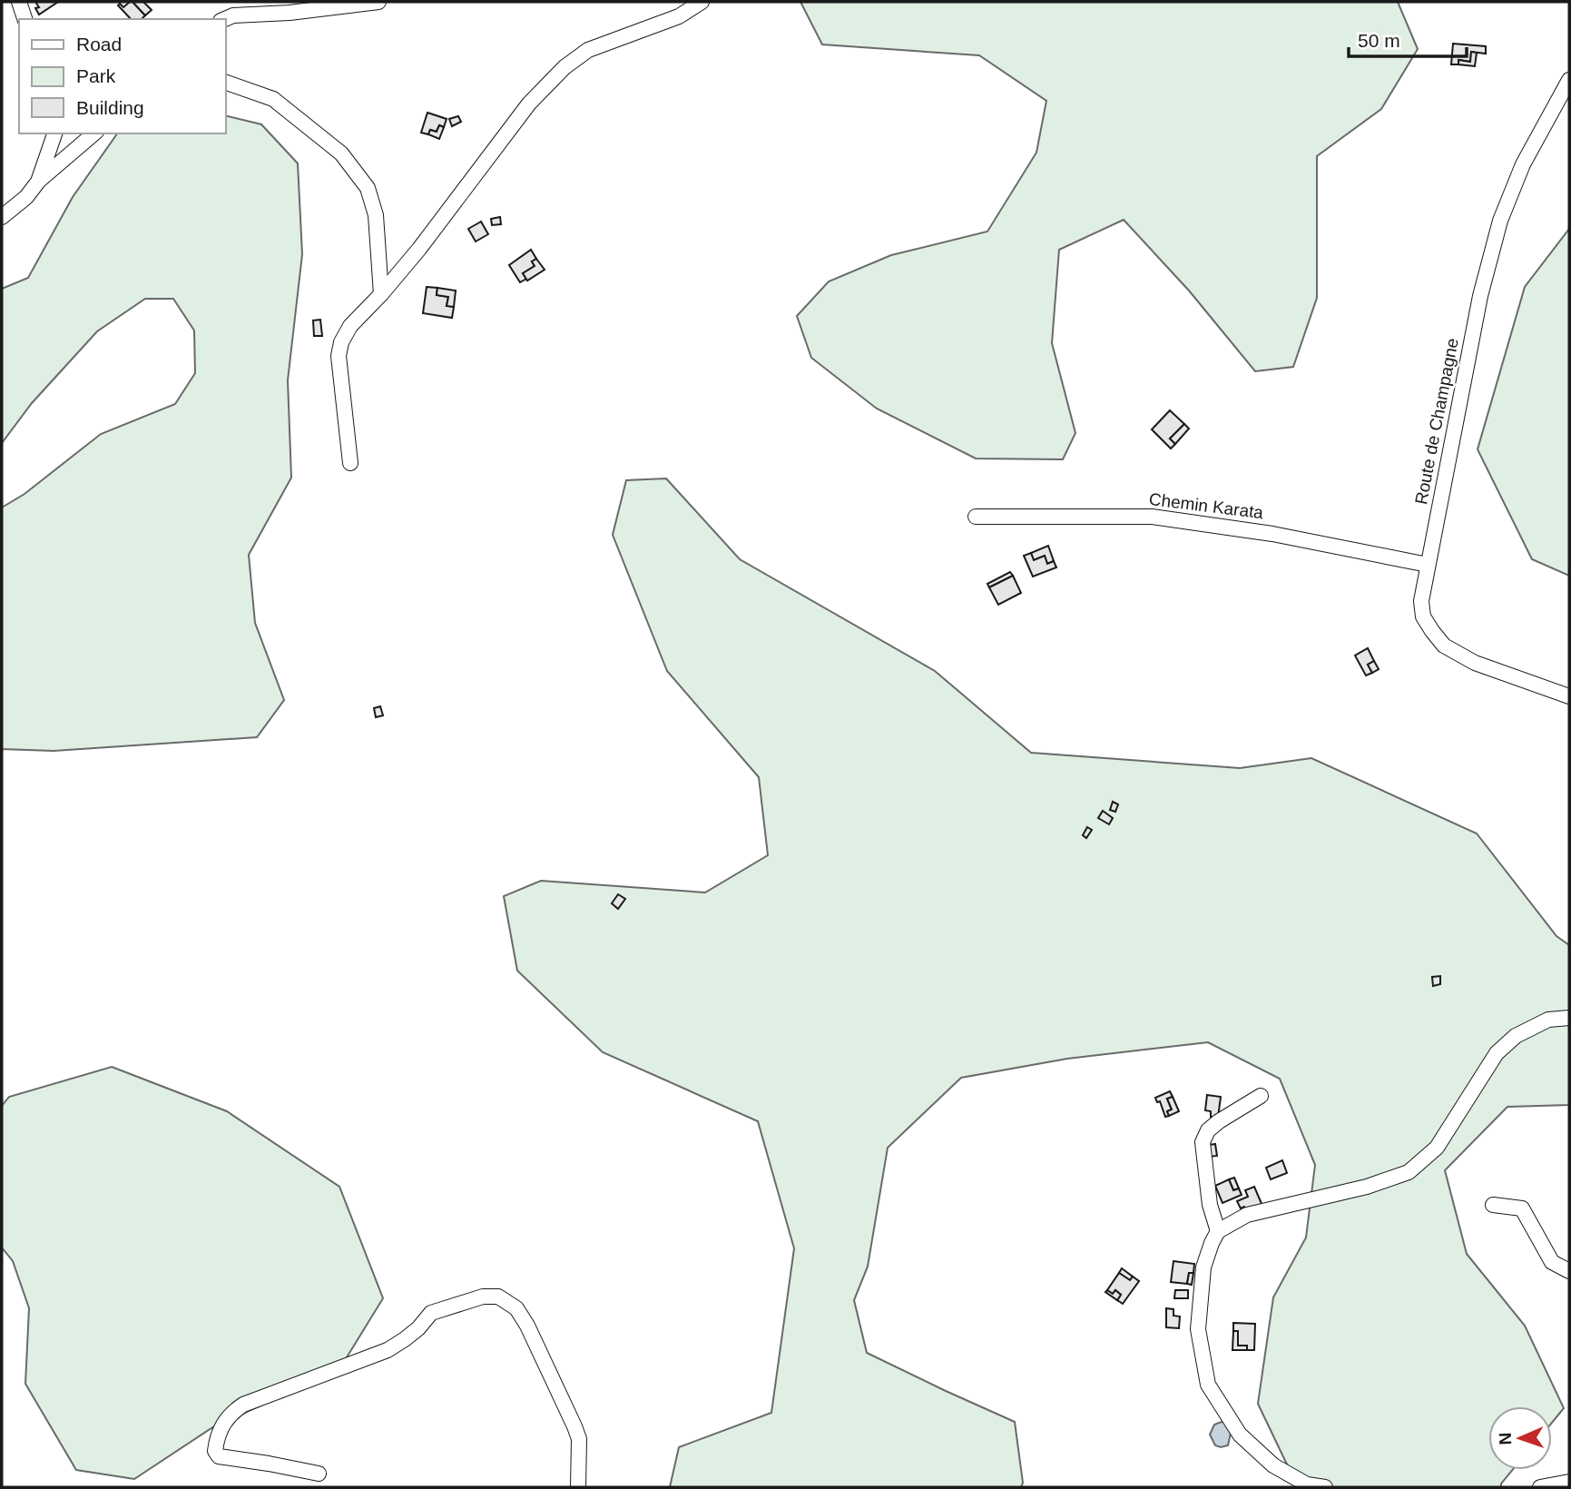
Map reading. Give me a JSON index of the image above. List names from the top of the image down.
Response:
{
  "streets": {
    "street": ["Route de Champagne", "Chemin Karata"]
  },
  "crossings": [
    ["Route de Champagne", "Chemin Karata"]
  ],
  "legend": ["Road", "Park", "Building"],
  "scale_bar": "50 m",
  "north": "left"
}
